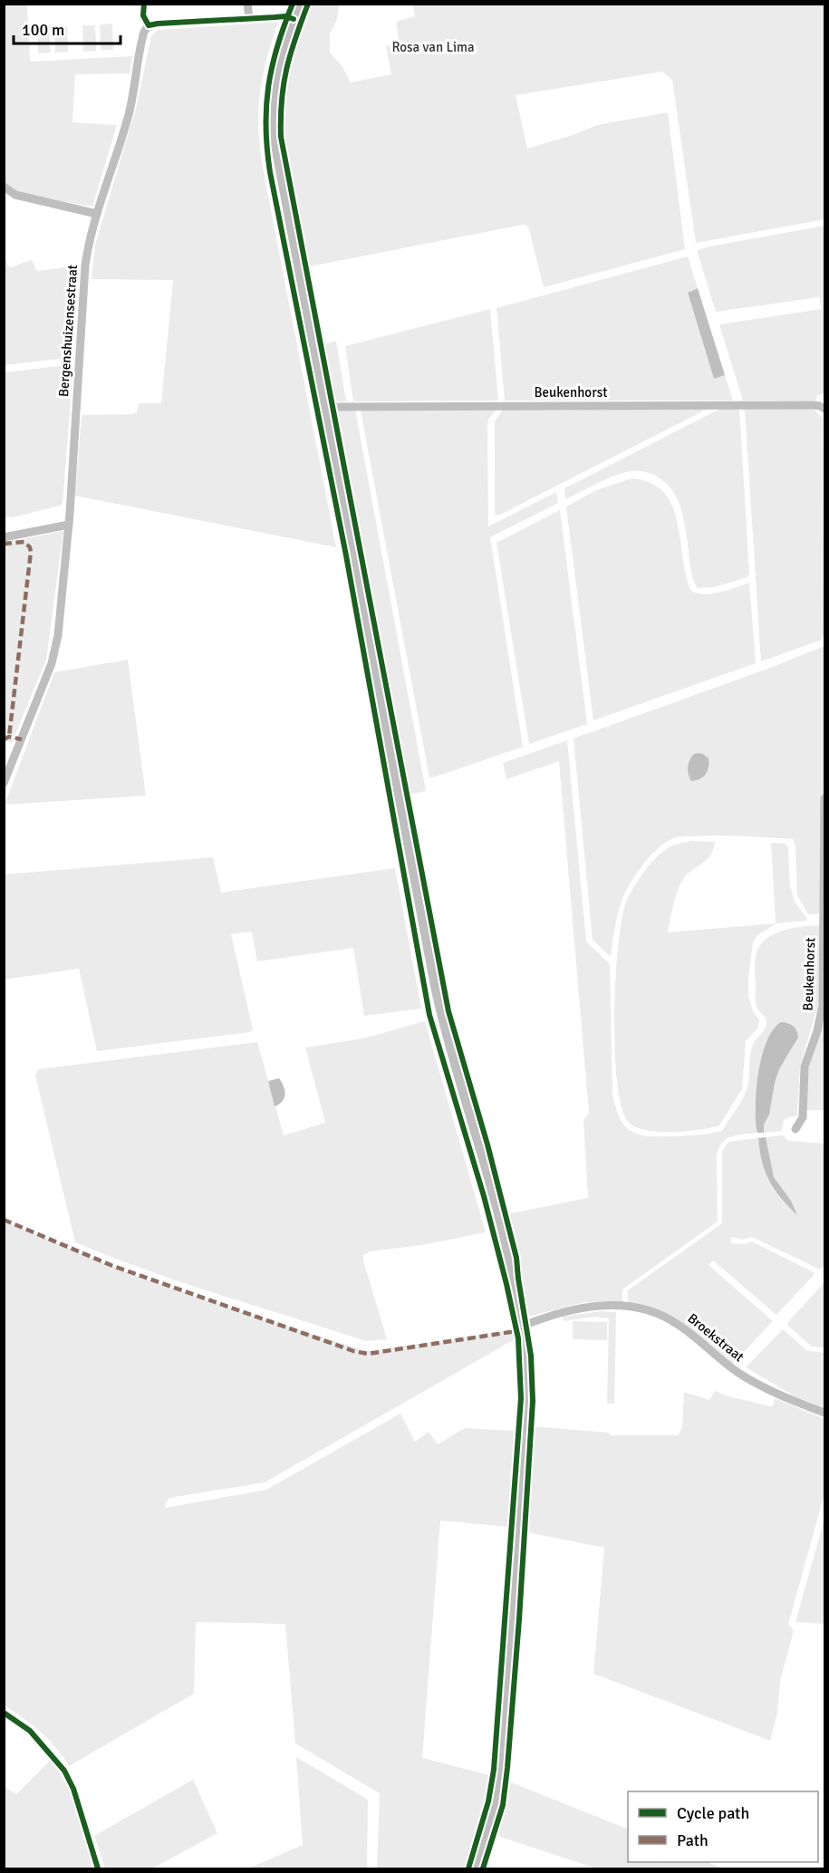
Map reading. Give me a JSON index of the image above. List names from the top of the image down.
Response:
{
  "streets": {
    "street": ["Bergenshuizensestraat", "Beukenhorst", "Broekstraat"]
  },
  "parks": ["Rosa van Lima"],
  "legend": ["Cycle path", "Path"],
  "scale_bar": "100 m"
}
